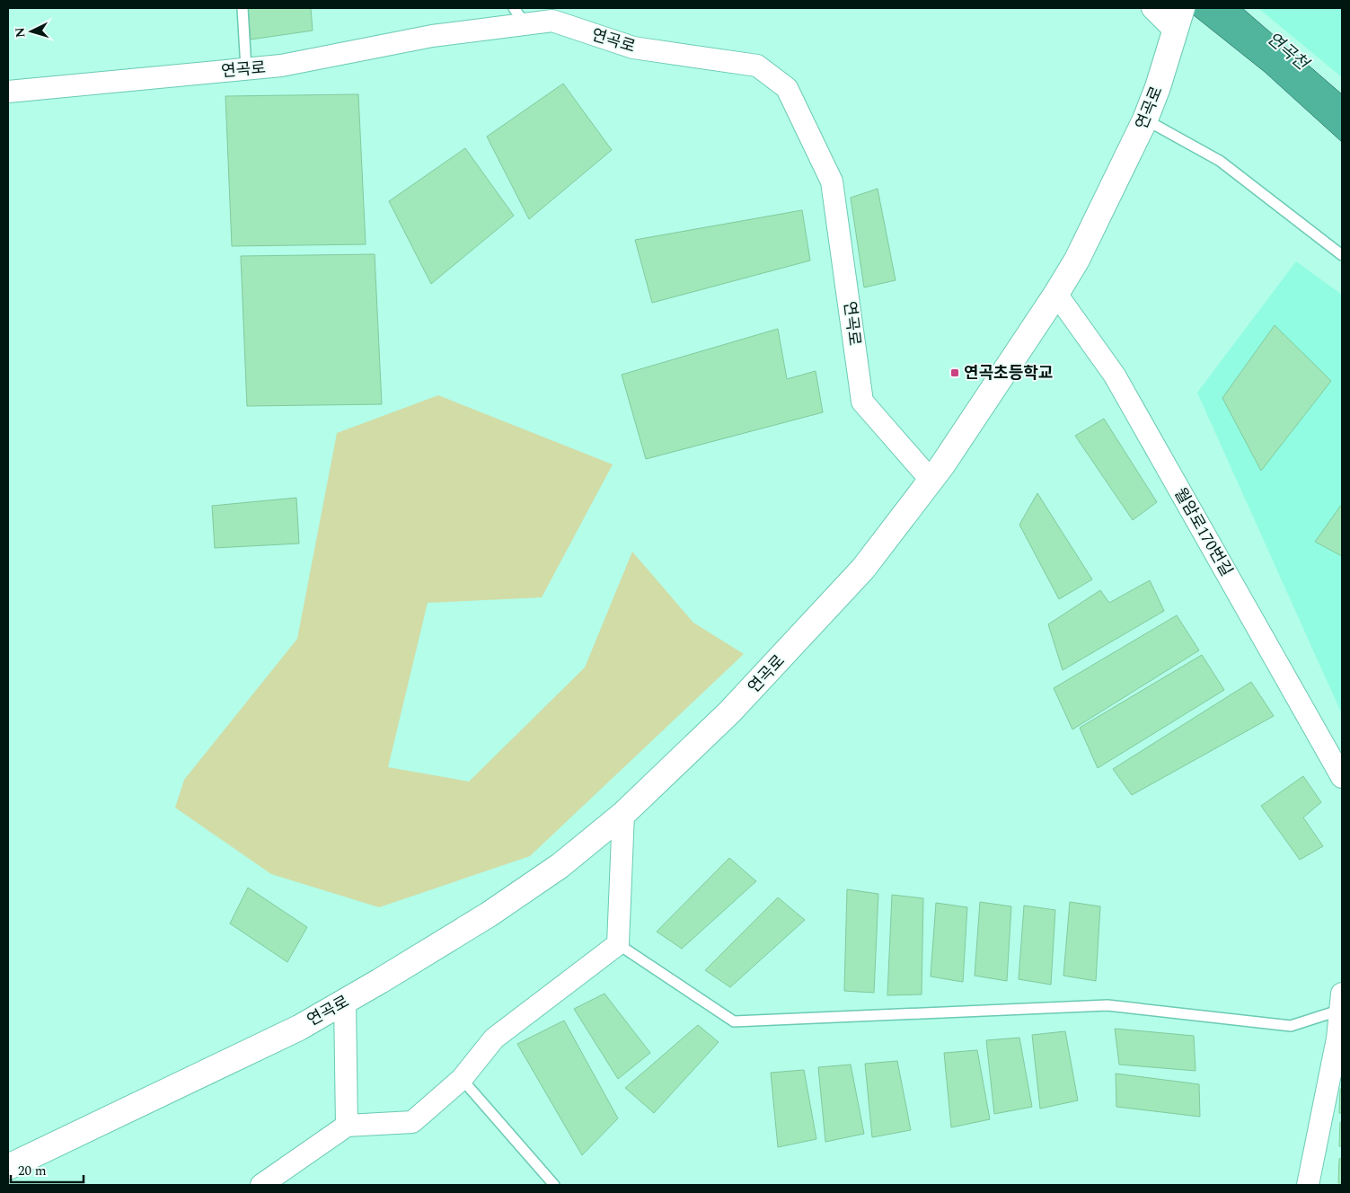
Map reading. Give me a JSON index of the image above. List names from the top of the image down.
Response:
{
  "streets": {
    "street": ["연곡로", "월암로170번길"]
  },
  "crossings": [
    ["연곡로", "월암로170번길"]
  ],
  "water": ["연곡천"],
  "places": {
    "transit": ["연곡초등학교"]
  },
  "scale_bar": "20 m",
  "north": "left"
}
